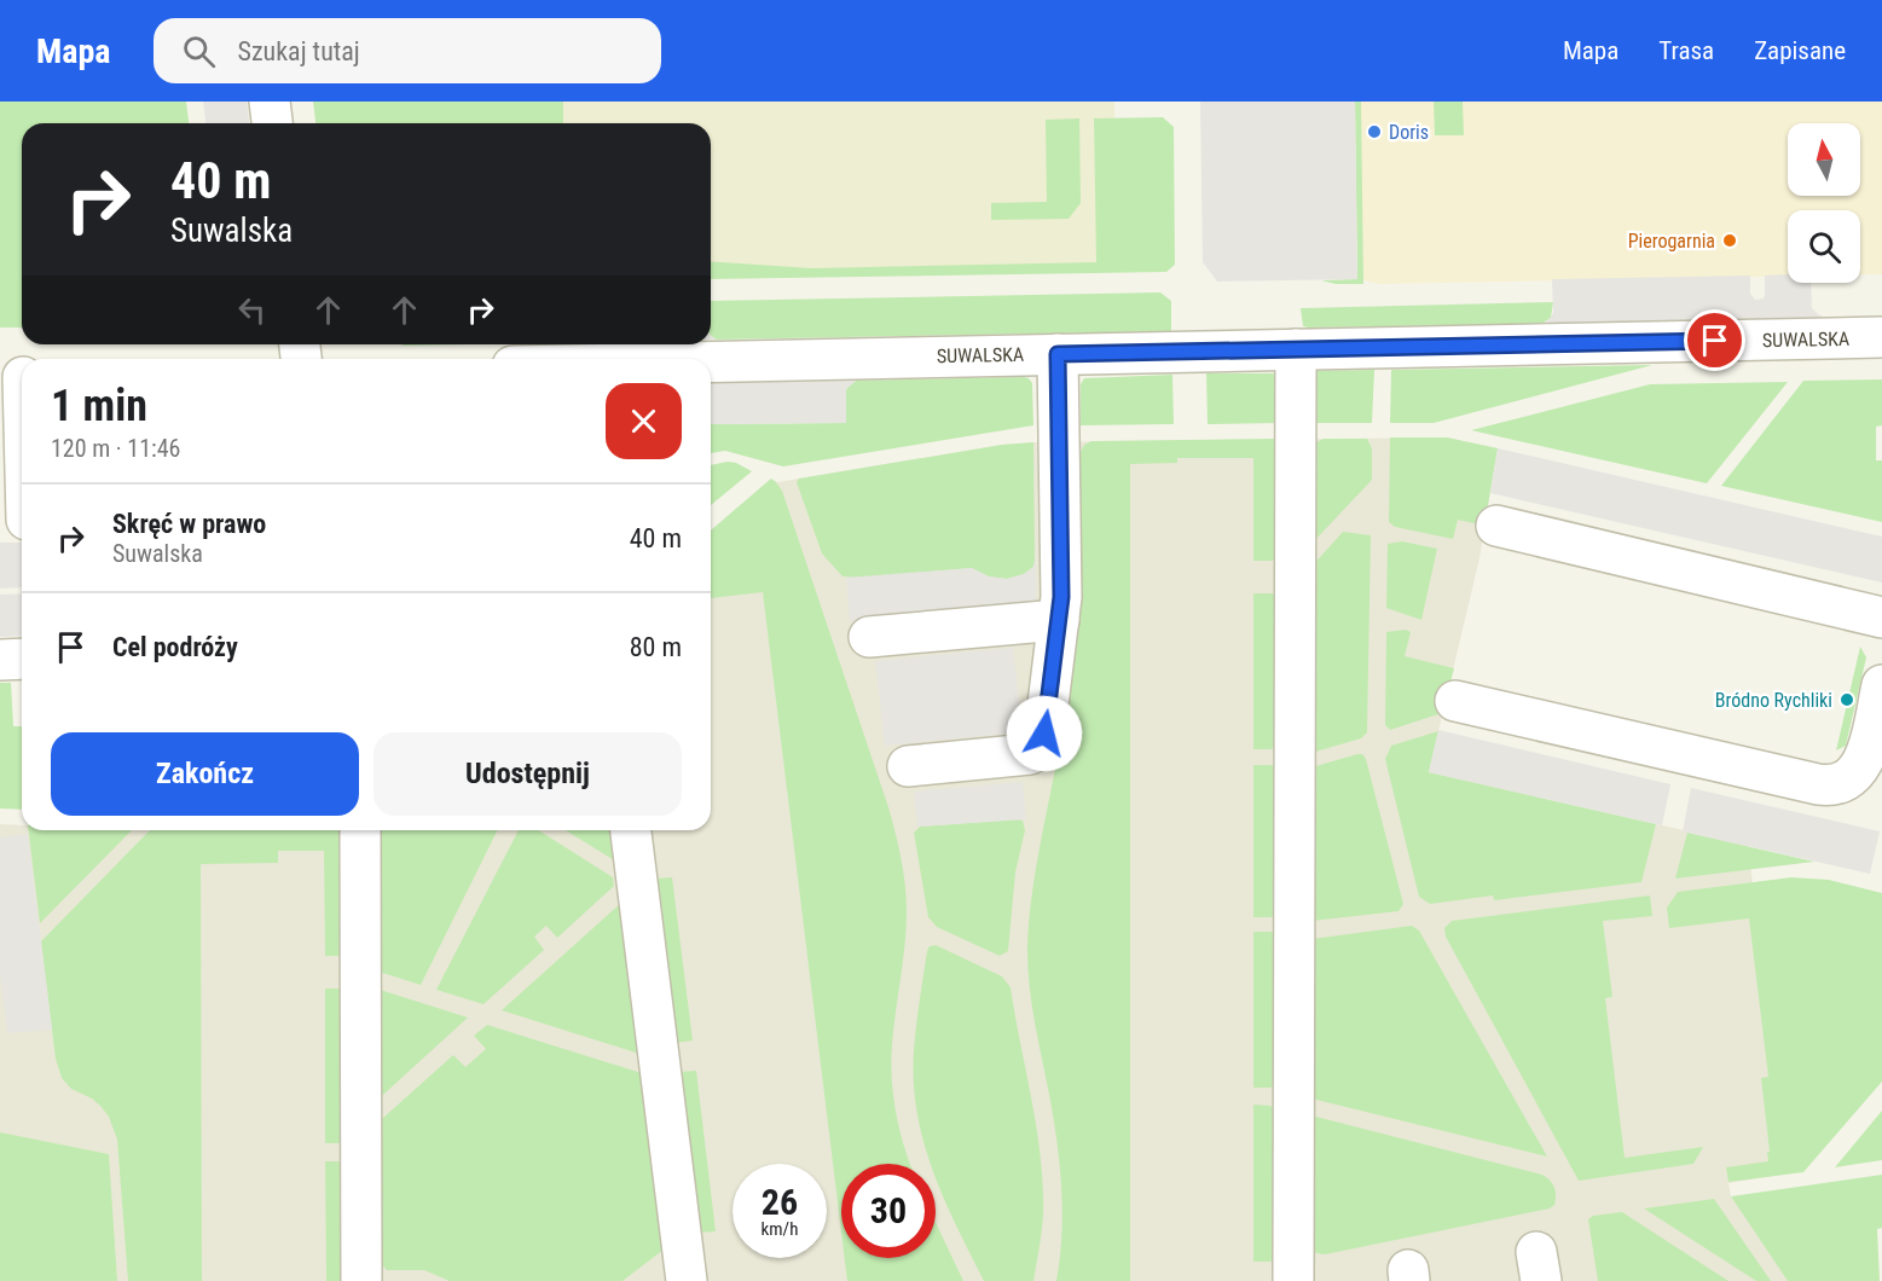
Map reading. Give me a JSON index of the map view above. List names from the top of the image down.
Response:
{
  "streets": {
    "street": ["SUWALSKA"]
  },
  "places": ["Doris", "Pierogarnia", "Bródno Rychliki"],
  "north": "top",
  "page": {
    "header": "Mapa",
    "search": "Szukaj tutaj",
    "nav": ["Mapa", "Trasa", "Zapisane"],
    "turn": ["40 m", "Suwalska"],
    "heading": ["1 min", "120 m · 11:46"],
    "list": [
      {
        "name": "Skręć w prawo",
        "note": "Suwalska",
        "value": "40 m"
      },
      {
        "name": "Cel podróży",
        "value": "80 m"
      }
    ],
    "buttons": ["Zakończ", "Udostępnij"],
    "speed": "26 km/h",
    "limit": "30"
  }
}
